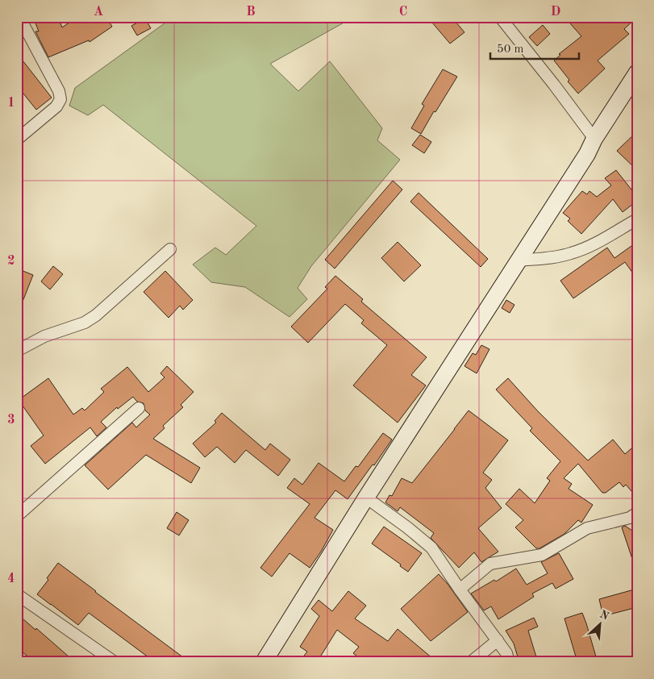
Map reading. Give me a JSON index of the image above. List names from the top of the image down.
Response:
{
  "scale_bar": "50 m",
  "north": "top right",
  "grid": {
    "columns": [
      "A",
      "B",
      "C",
      "D"
    ],
    "rows": [
      "1",
      "2",
      "3",
      "4"
    ]
  }
}
